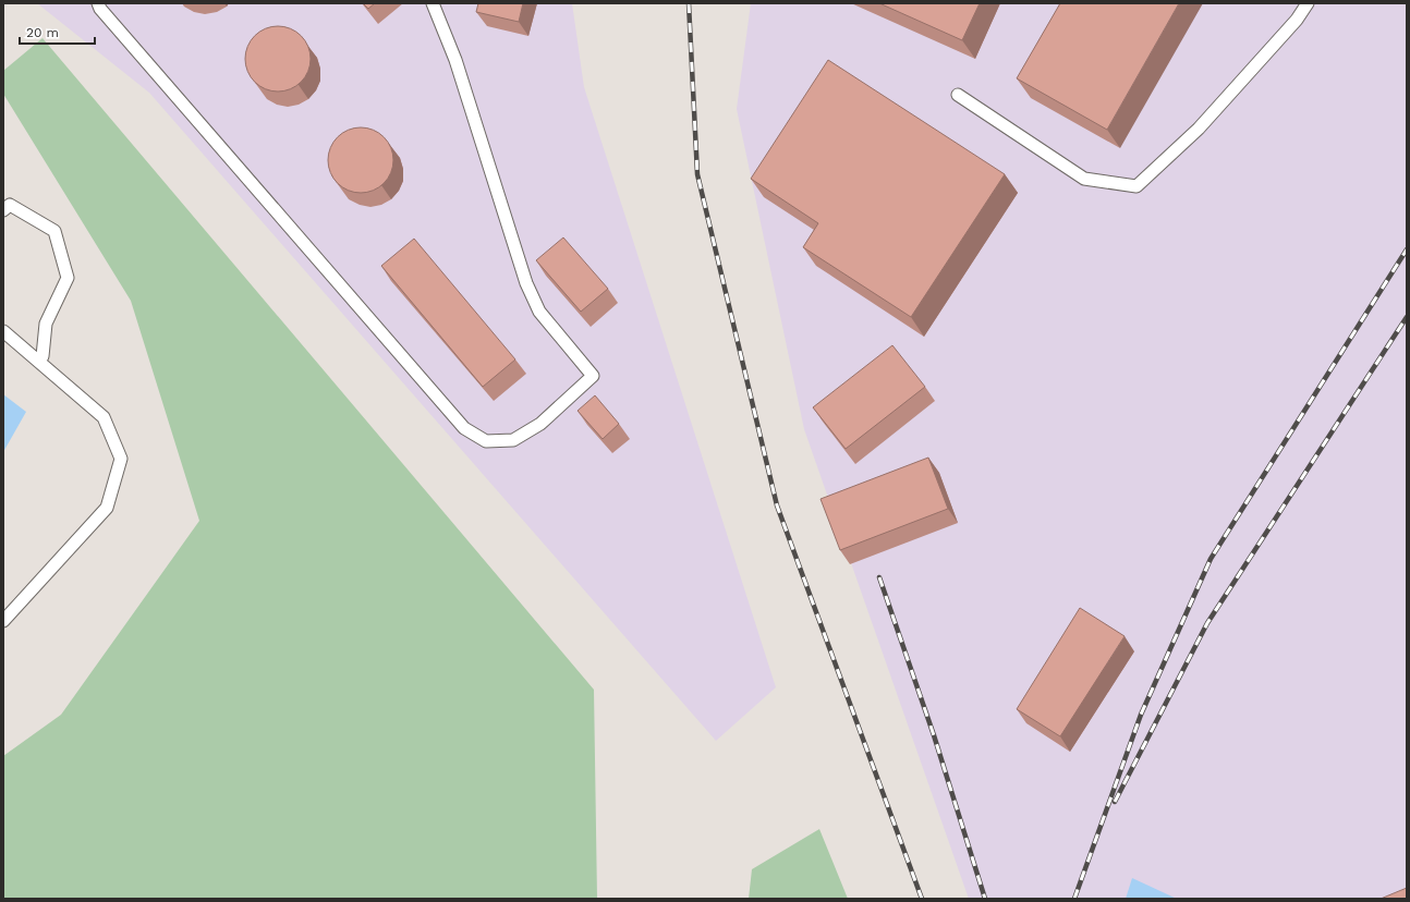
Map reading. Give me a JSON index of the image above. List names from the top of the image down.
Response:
{
  "scale_bar": "20 m"
}
